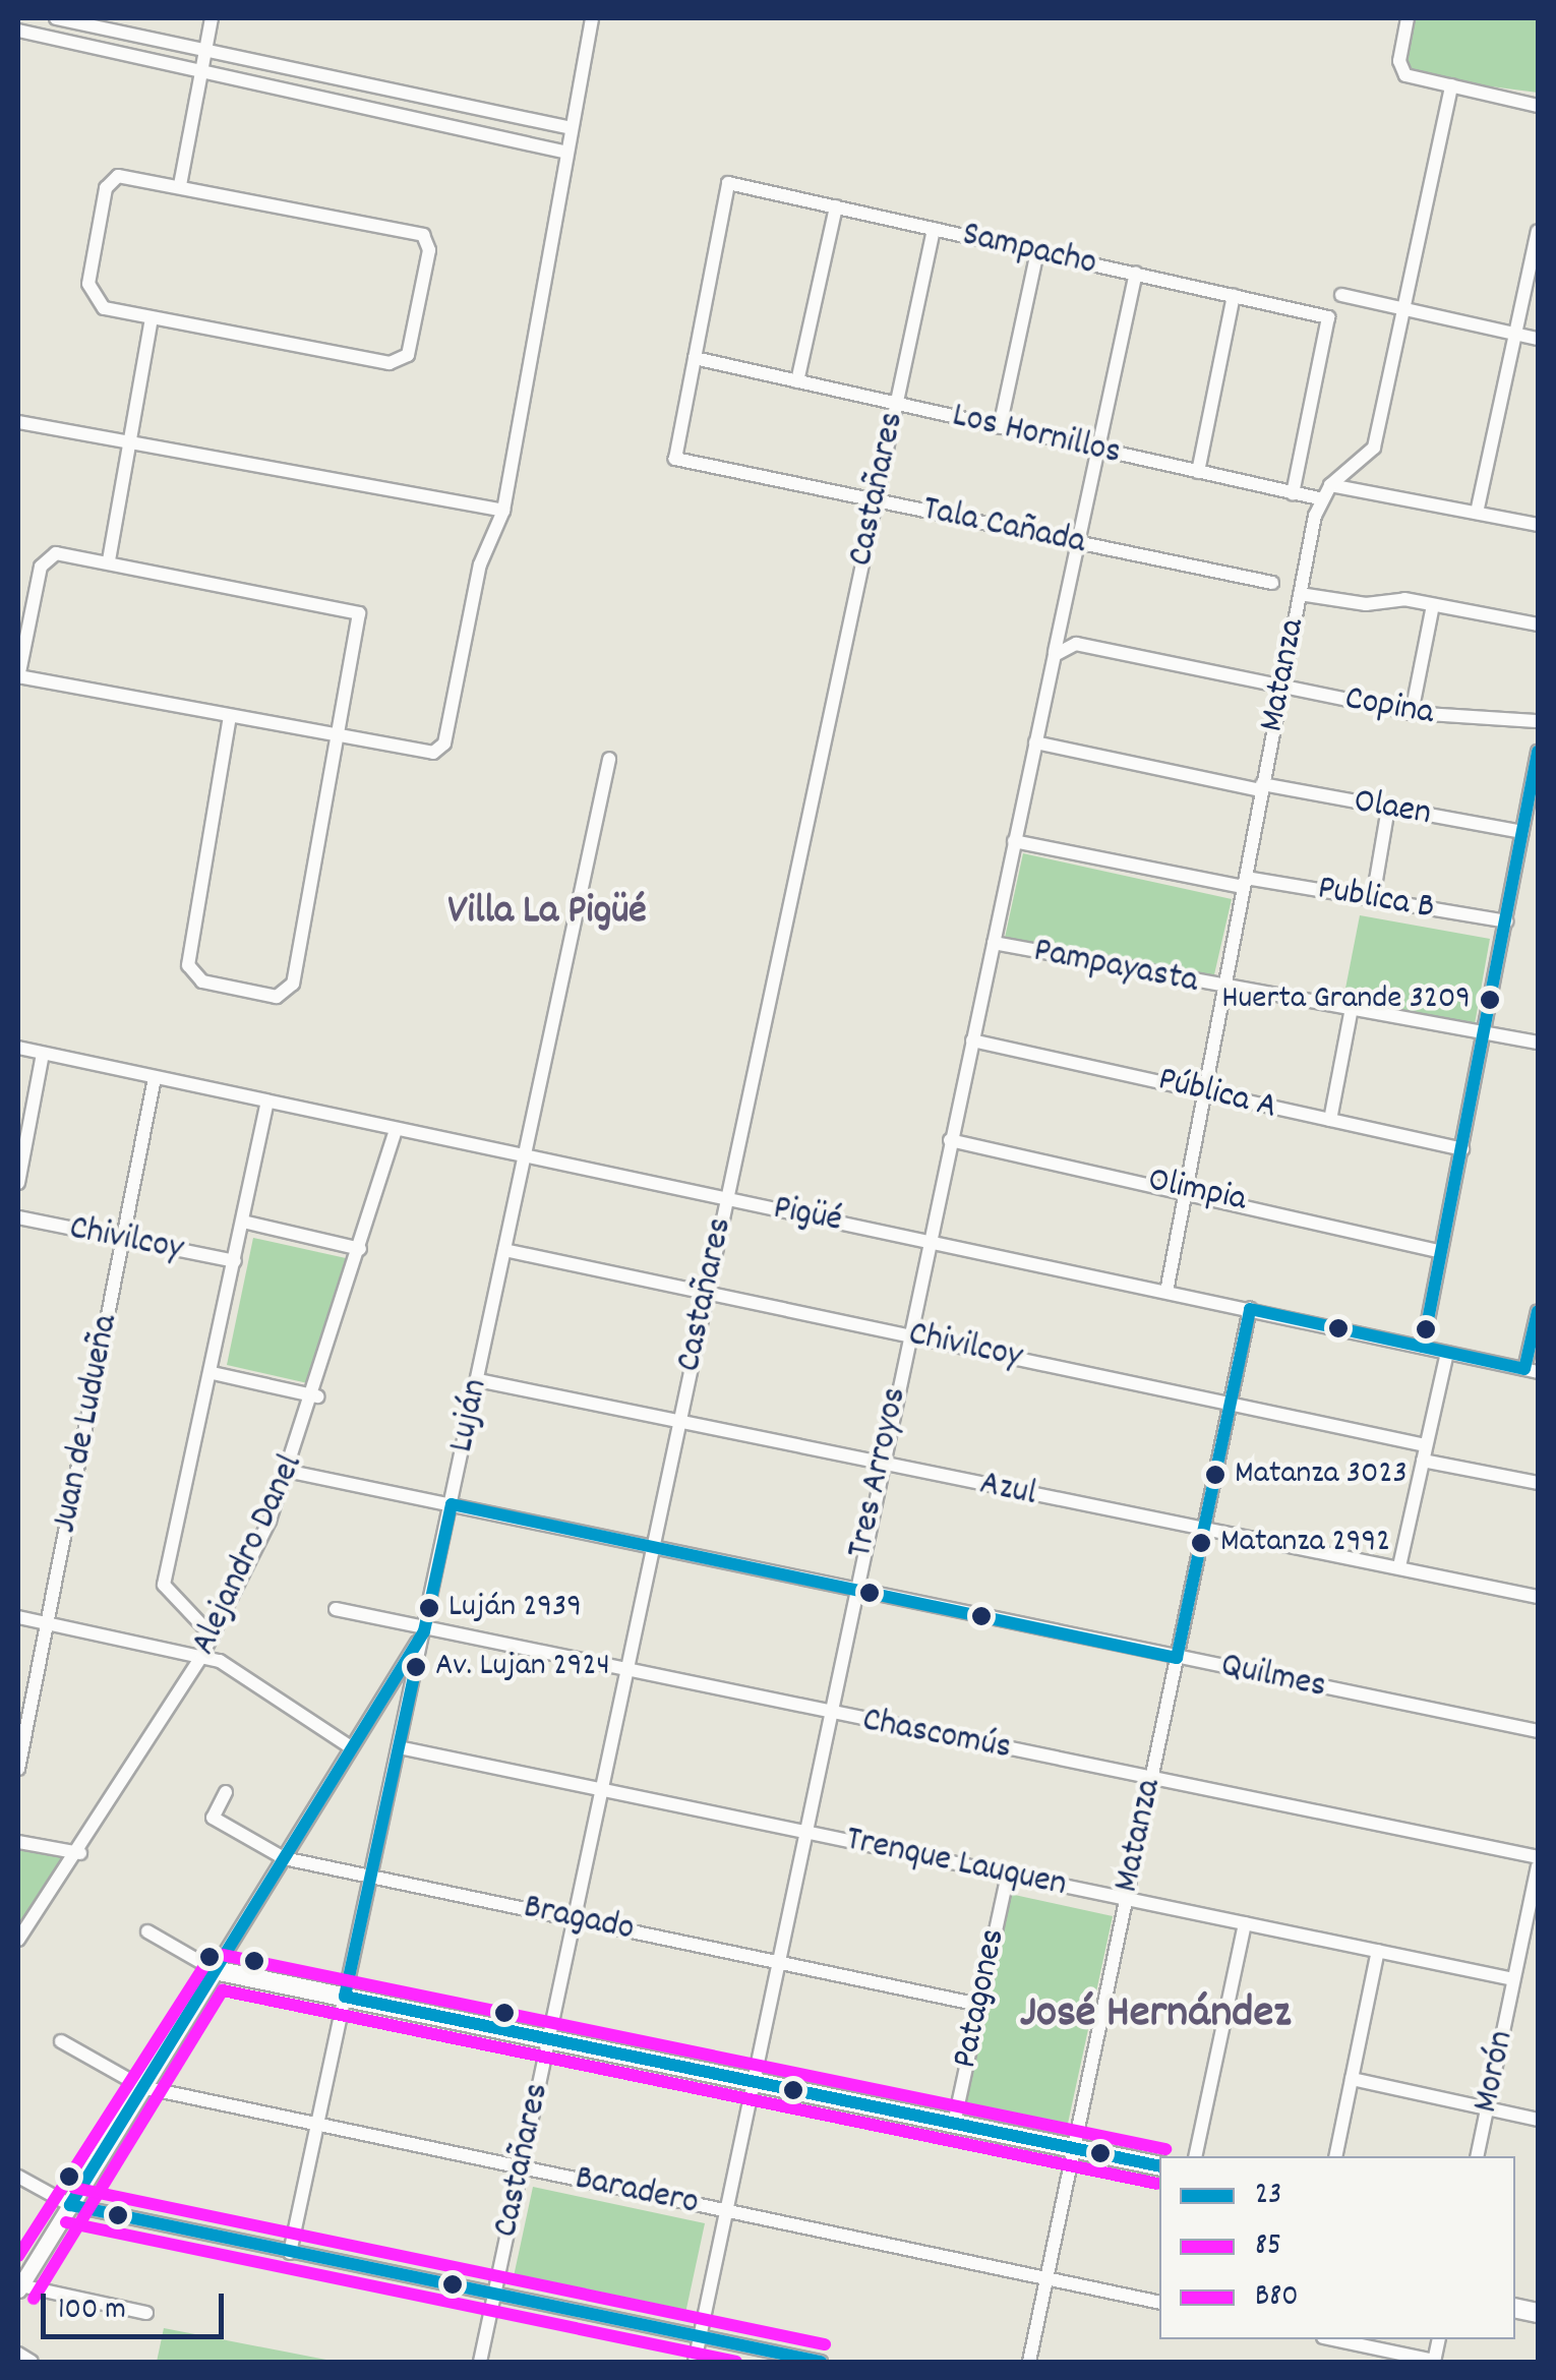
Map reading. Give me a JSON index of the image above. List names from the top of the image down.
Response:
{
  "streets": {
    "street": [
      "Sampacho",
      "Los Hornillos",
      "Castañares",
      "Tala Cañada",
      "Matanza",
      "Copina",
      "Olaen",
      "Publica B",
      "Pampayasta",
      "Pública A",
      "Olimpia",
      "Pigüé",
      "Chivilcoy",
      "Luján",
      "Juan de Ludueña",
      "Tres Arroyos",
      "Azul",
      "Alejandro Danel",
      "Quilmes",
      "Chascomús",
      "Trenque Lauquen",
      "Bragado",
      "Patagones",
      "Morón",
      "Baradero"
    ]
  },
  "crossings": [
    ["Sampacho", "Los Hornillos"],
    ["Sampacho", "Castañares"],
    ["Sampacho", "Tala Cañada"],
    ["Sampacho", "Tres Arroyos"],
    ["Los Hornillos", "Castañares"],
    ["Los Hornillos", "Tala Cañada"],
    ["Los Hornillos", "Matanza"],
    ["Los Hornillos", "Tres Arroyos"],
    ["Castañares", "Tala Cañada"],
    ["Castañares", "Pigüé"],
    ["Castañares", "Chivilcoy"],
    ["Castañares", "Azul"],
    ["Castañares", "Quilmes"],
    ["Castañares", "Chascomús"],
    ["Castañares", "Trenque Lauquen"],
    ["Castañares", "Bragado"],
    ["Castañares", "Baradero"],
    ["Tala Cañada", "Tres Arroyos"],
    ["Matanza", "Copina"],
    ["Matanza", "Olaen"],
    ["Matanza", "Publica B"],
    ["Matanza", "Pampayasta"],
    ["Matanza", "Pública A"],
    ["Matanza", "Olimpia"],
    ["Matanza", "Pigüé"],
    ["Matanza", "Chivilcoy"],
    ["Matanza", "Azul"],
    ["Matanza", "Quilmes"],
    ["Matanza", "Chascomús"],
    ["Matanza", "Trenque Lauquen"],
    ["Matanza", "Baradero"],
    ["Copina", "Tres Arroyos"],
    ["Olaen", "Tres Arroyos"],
    ["Publica B", "Tres Arroyos"],
    ["Pampayasta", "Tres Arroyos"],
    ["Pública A", "Tres Arroyos"],
    ["Olimpia", "Tres Arroyos"],
    ["Pigüé", "Luján"],
    ["Pigüé", "Juan de Ludueña"],
    ["Pigüé", "Tres Arroyos"],
    ["Pigüé", "Alejandro Danel"],
    ["Chivilcoy", "Luján"],
    ["Chivilcoy", "Juan de Ludueña"],
    ["Chivilcoy", "Tres Arroyos"],
    ["Luján", "Azul"],
    ["Luján", "Quilmes"],
    ["Luján", "Chascomús"],
    ["Luján", "Trenque Lauquen"],
    ["Luján", "Bragado"],
    ["Luján", "Baradero"],
    ["Tres Arroyos", "Azul"],
    ["Tres Arroyos", "Quilmes"],
    ["Tres Arroyos", "Chascomús"],
    ["Tres Arroyos", "Trenque Lauquen"],
    ["Tres Arroyos", "Bragado"],
    ["Tres Arroyos", "Baradero"],
    ["Alejandro Danel", "Quilmes"],
    ["Trenque Lauquen", "Patagones"],
    ["Trenque Lauquen", "Morón"],
    ["Bragado", "Patagones"]
  ],
  "districts": ["Villa La Pigüé", "José Hernández"],
  "places": [
    "Huerta Grande 3209",
    "Matanza 3023",
    "Matanza 2992",
    "Luján 2939",
    "Av. Lujan 2924"
  ],
  "lines": ["transit line 23", "transit line B80", "transit line 85"],
  "legend": ["23", "85", "B80"],
  "scale_bar": "100 m"
}
